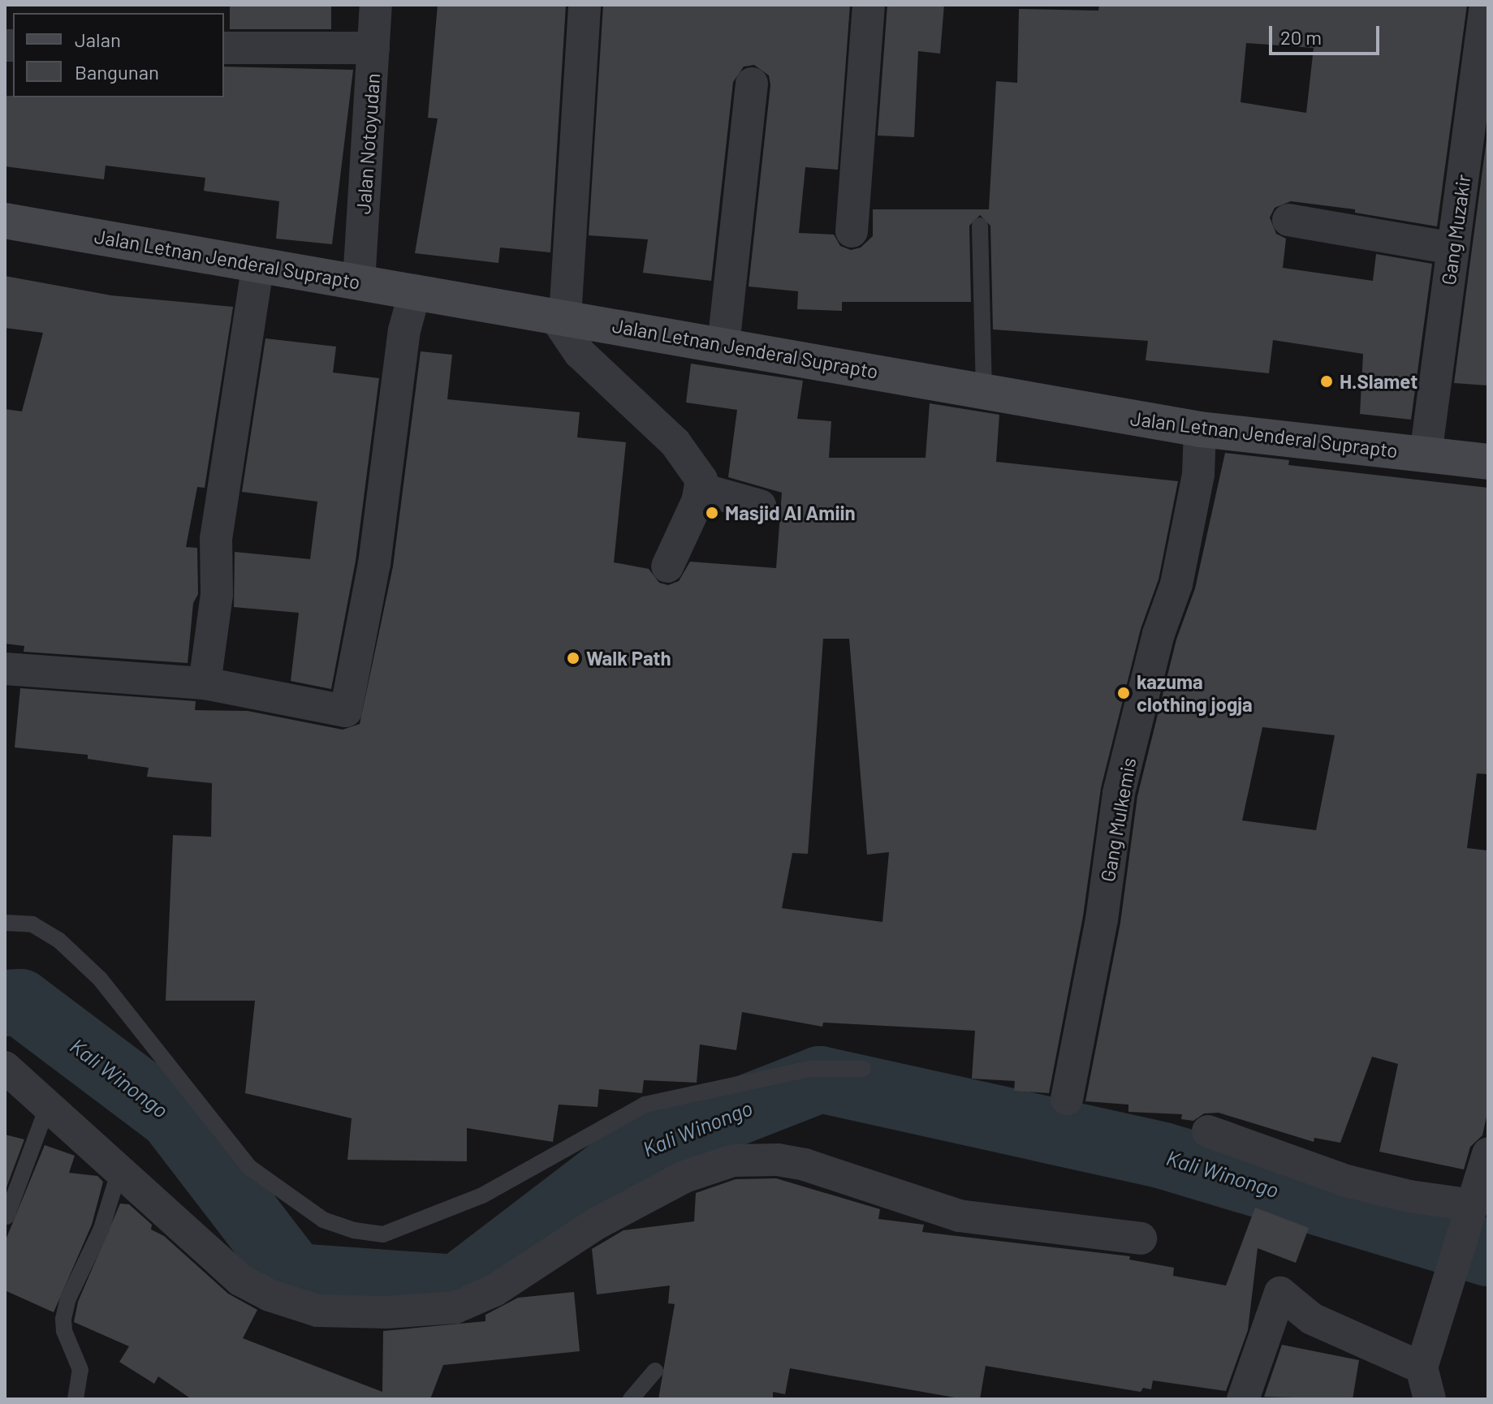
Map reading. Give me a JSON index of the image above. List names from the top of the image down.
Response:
{
  "streets": {
    "main road": ["Jalan Letnan Jenderal Suprapto"],
    "street": ["Jalan Notoyudan", "Gang Muzakir", "Gang Mulkemis"]
  },
  "crossings": [
    ["Jalan Notoyudan", "Jalan Letnan Jenderal Suprapto"],
    ["Gang Muzakir", "Jalan Letnan Jenderal Suprapto"],
    ["Jalan Letnan Jenderal Suprapto", "Gang Mulkemis"]
  ],
  "water": ["Kali Winongo"],
  "places": [
    "H.Slamet",
    "Masjid Al Amiin",
    "Walk Path",
    "kazuma clothing jogja"
  ],
  "legend": ["Jalan", "Bangunan"],
  "scale_bar": "20 m"
}
